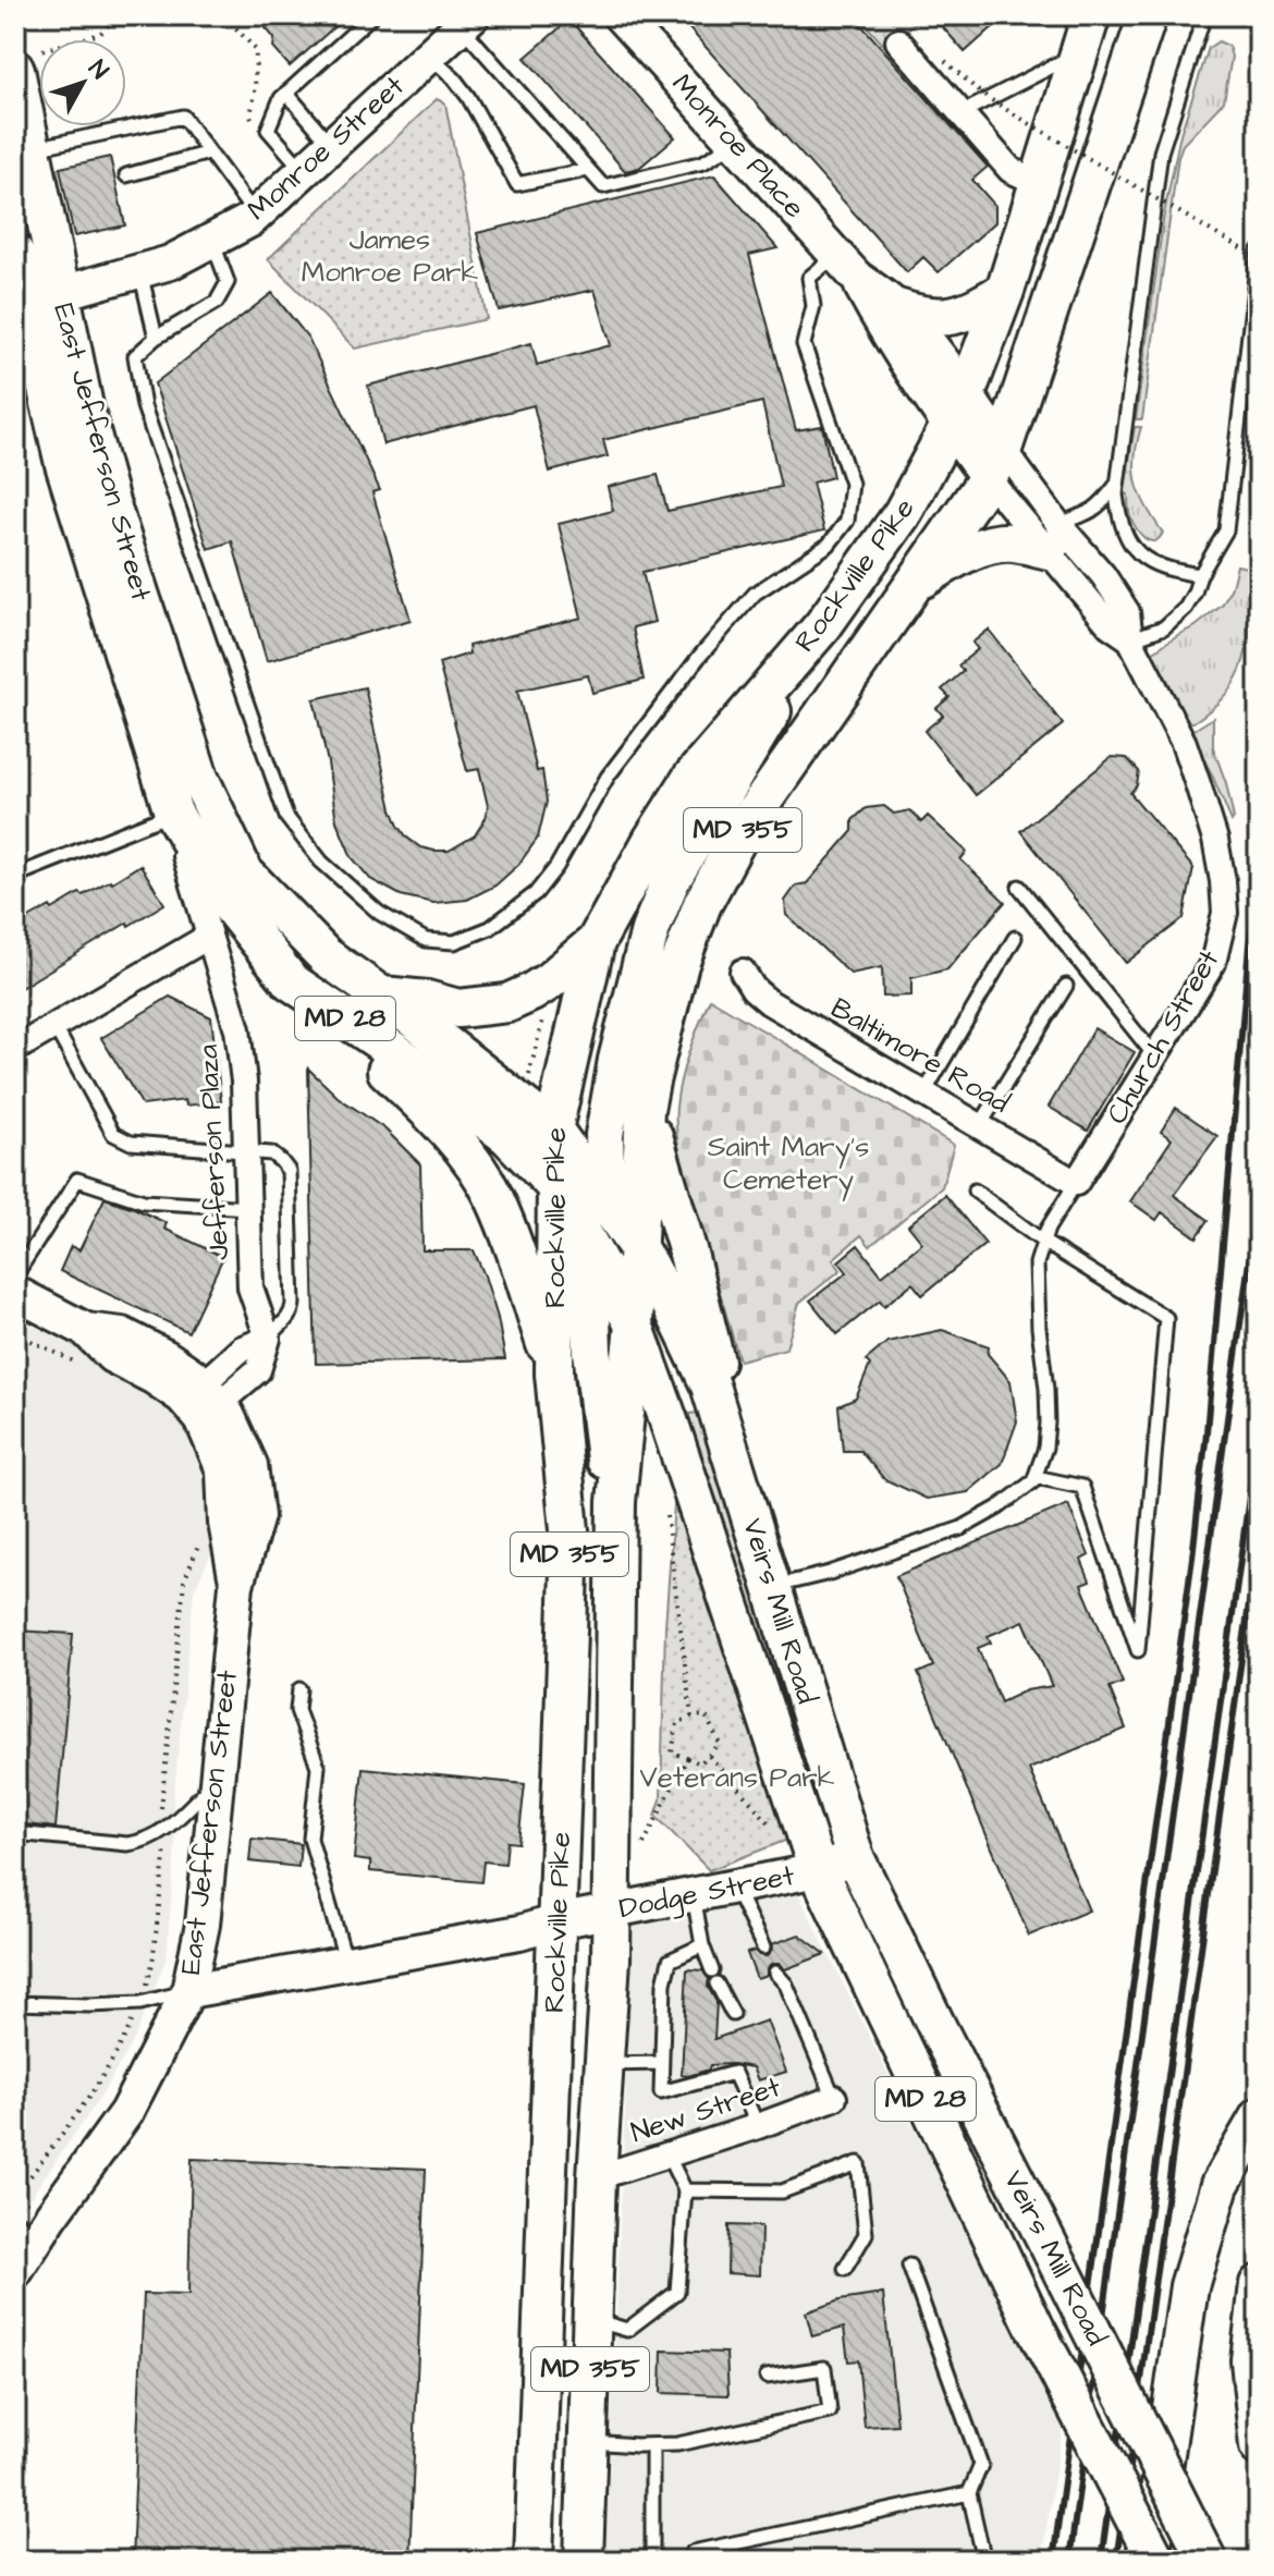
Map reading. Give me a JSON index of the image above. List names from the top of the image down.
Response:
{
  "streets": {
    "main road": [
      "East Jefferson Street",
      "Rockville Pike",
      "MD 355",
      "MD 28",
      "Veirs Mill Road"
    ],
    "street": [
      "Monroe Place",
      "Monroe Street",
      "Church Street",
      "Baltimore Road",
      "Jefferson Plaza",
      "Dodge Street",
      "New Street"
    ]
  },
  "crossings": [
    ["Monroe Place", "Rockville Pike"],
    ["Monroe Place", "Church Street"],
    ["Monroe Street", "East Jefferson Street"],
    ["East Jefferson Street", "Jefferson Plaza"],
    ["East Jefferson Street", "Veirs Mill Road"],
    ["East Jefferson Street", "Dodge Street"],
    ["Rockville Pike", "Church Street"],
    ["Rockville Pike", "Veirs Mill Road"],
    ["Rockville Pike", "Dodge Street"],
    ["Rockville Pike", "New Street"],
    ["Church Street", "Baltimore Road"],
    ["Jefferson Plaza", "Veirs Mill Road"],
    ["Veirs Mill Road", "Dodge Street"]
  ],
  "parks": ["James Monroe Park", "Saint Mary's Cemetery", "Veterans Park"],
  "north": "top right"
}
